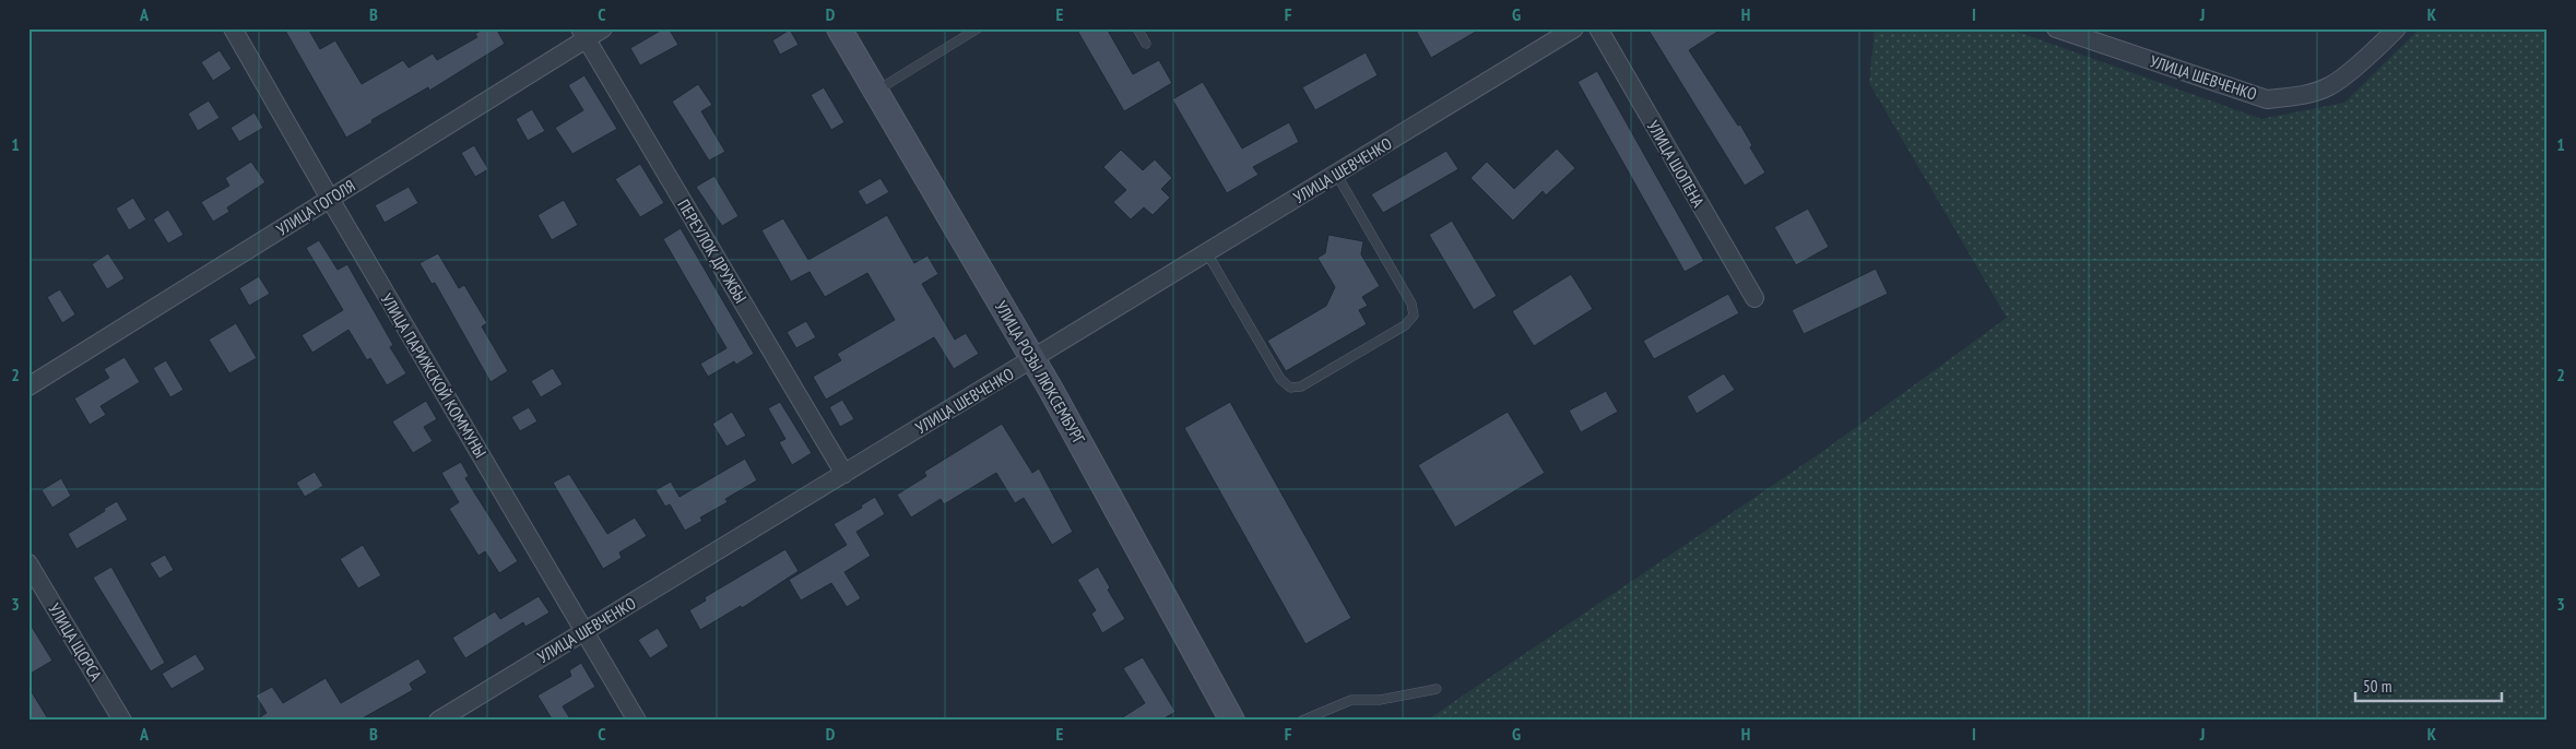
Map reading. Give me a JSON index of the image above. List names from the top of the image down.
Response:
{
  "streets": {
    "main road": ["УЛИЦА РОЗЫ ЛЮКСЕМБУРГ"],
    "street": [
      "УЛИЦА ШЕВЧЕНКО",
      "УЛИЦА ШОПЕНА",
      "УЛИЦА ГОГОЛЯ",
      "ПЕРЕУЛОК ДРУЖБЫ",
      "УЛИЦА ПАРИЖСКОЙ КОММУНЫ",
      "УЛИЦА ЩОРСА"
    ]
  },
  "crossings": [
    ["УЛИЦА ШЕВЧЕНКО", "ПЕРЕУЛОК ДРУЖБЫ"],
    ["УЛИЦА ШЕВЧЕНКО", "УЛИЦА РОЗЫ ЛЮКСЕМБУРГ"],
    ["УЛИЦА ШЕВЧЕНКО", "УЛИЦА ПАРИЖСКОЙ КОММУНЫ"],
    ["УЛИЦА ГОГОЛЯ", "ПЕРЕУЛОК ДРУЖБЫ"],
    ["УЛИЦА ГОГОЛЯ", "УЛИЦА ПАРИЖСКОЙ КОММУНЫ"]
  ],
  "scale_bar": "50 m",
  "grid": {
    "columns": [
      "A",
      "B",
      "C",
      "D",
      "E",
      "F",
      "G",
      "H",
      "I",
      "J",
      "K"
    ],
    "rows": ["1", "2", "3"]
  }
}
